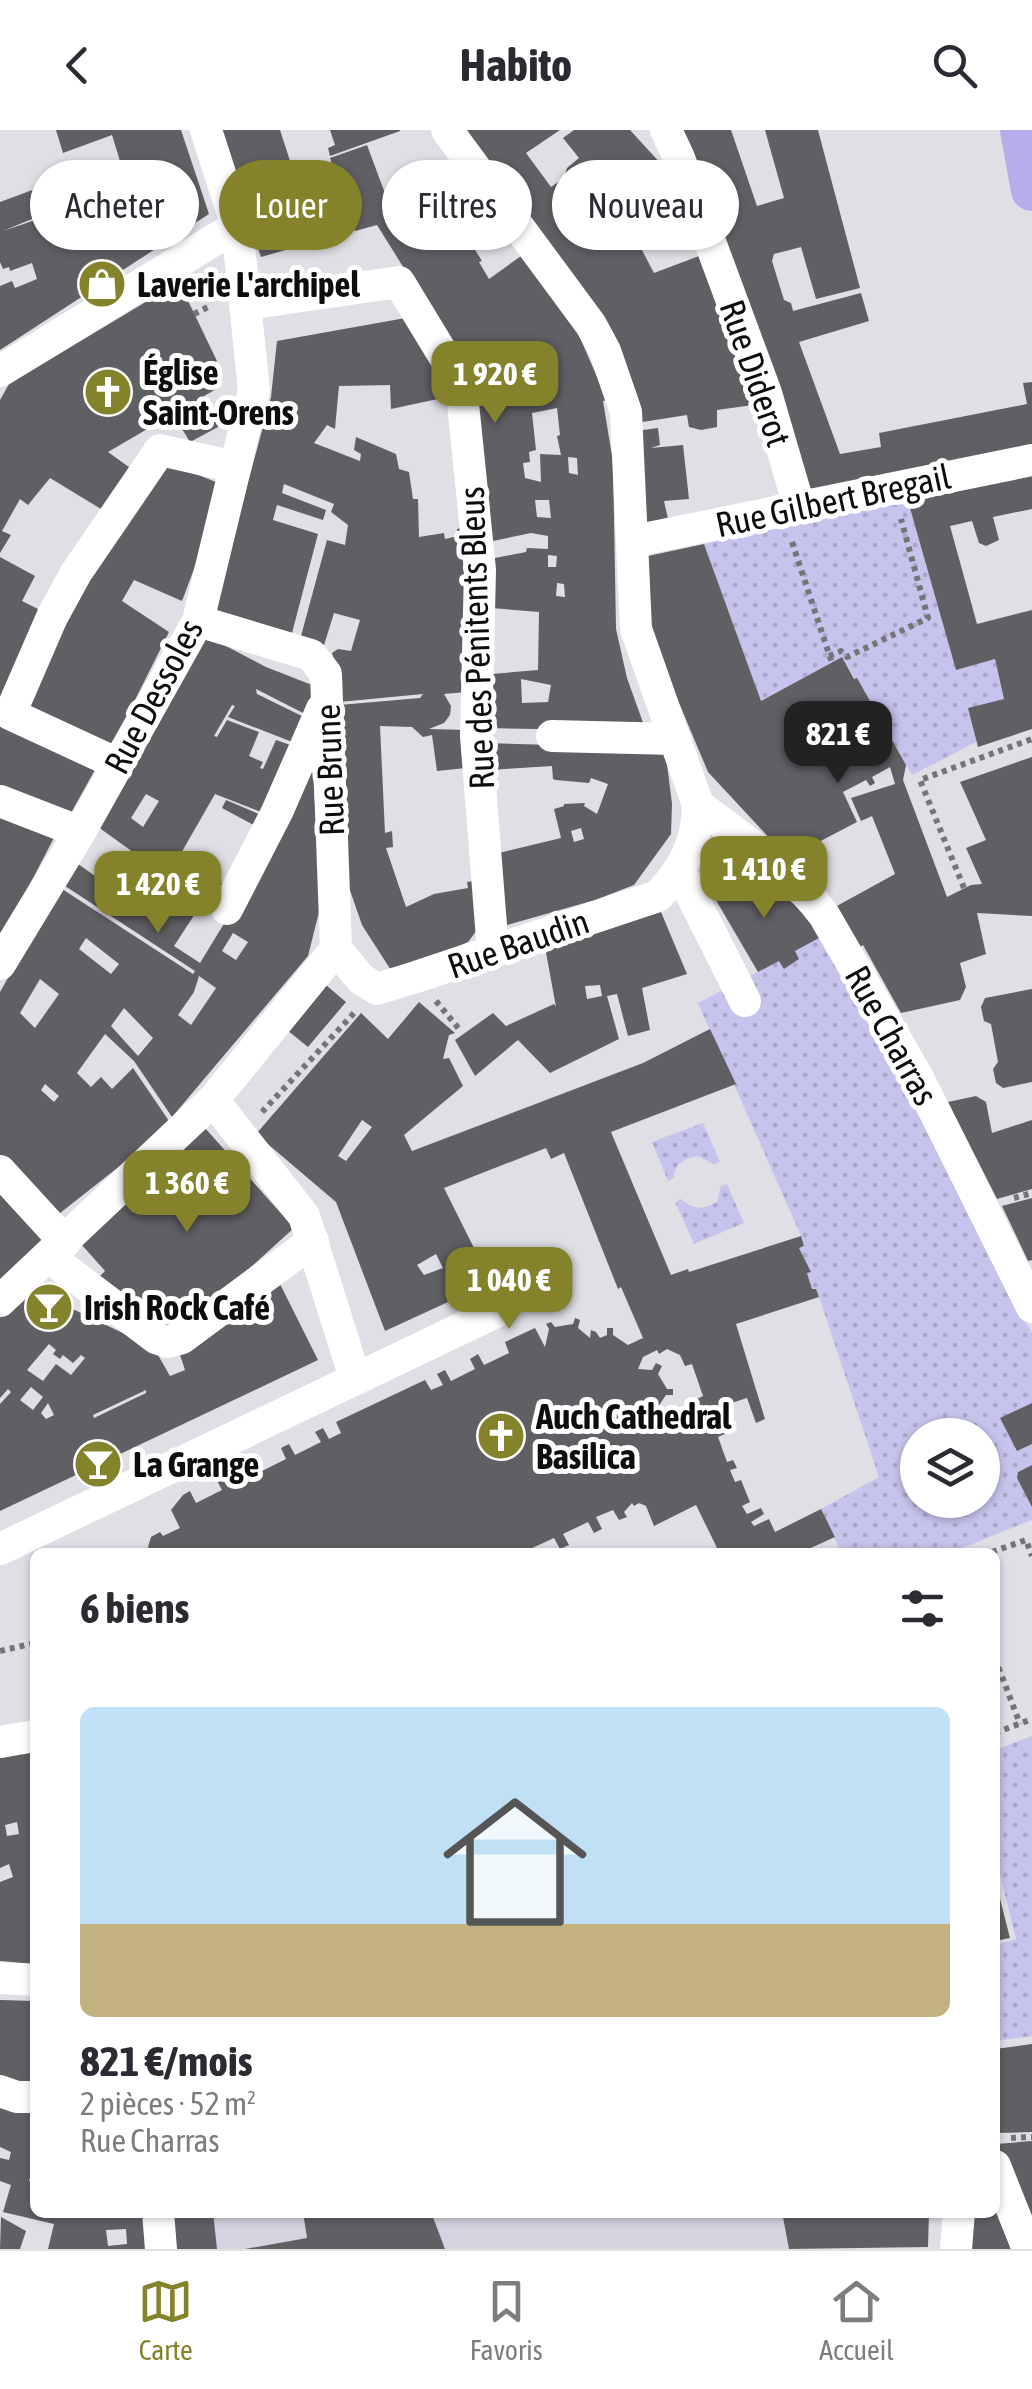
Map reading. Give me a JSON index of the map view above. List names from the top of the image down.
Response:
{
  "streets": {
    "street": [
      "Rue Diderot",
      "Rue Gilbert Bregail",
      "Rue des Pénitents Bleus",
      "Rue Dessoles",
      "Rue Brune",
      "Rue Baudin",
      "Rue Charras"
    ]
  },
  "crossings": [
    ["Rue Diderot", "Rue Gilbert Bregail"],
    ["Rue des Pénitents Bleus", "Rue Dessoles"],
    ["Rue des Pénitents Bleus", "Rue Baudin"],
    ["Rue Dessoles", "Rue Brune"]
  ],
  "places": {
    "shop": ["Laverie L'archipel"],
    "church": ["Église Saint-Orens", "Auch Cathedral Basilica"],
    "bar": ["Irish Rock Café", "La Grange"]
  },
  "page": {
    "header": "Habito",
    "chip": [
      "Acheter",
      "Louer",
      "Filtres",
      "Nouveau"
    ],
    "price": [
      "1 920 €",
      "821 €",
      "1 410 €",
      "1 420 €",
      "1 360 €",
      "1 040 €"
    ],
    "heading": "6 biens",
    "list": [
      {
        "name": "821 €/mois",
        "note": "2 pièces · 52 m² · Rue Charras"
      }
    ],
    "tabs": ["Carte", "Favoris", "Accueil"]
  }
}
